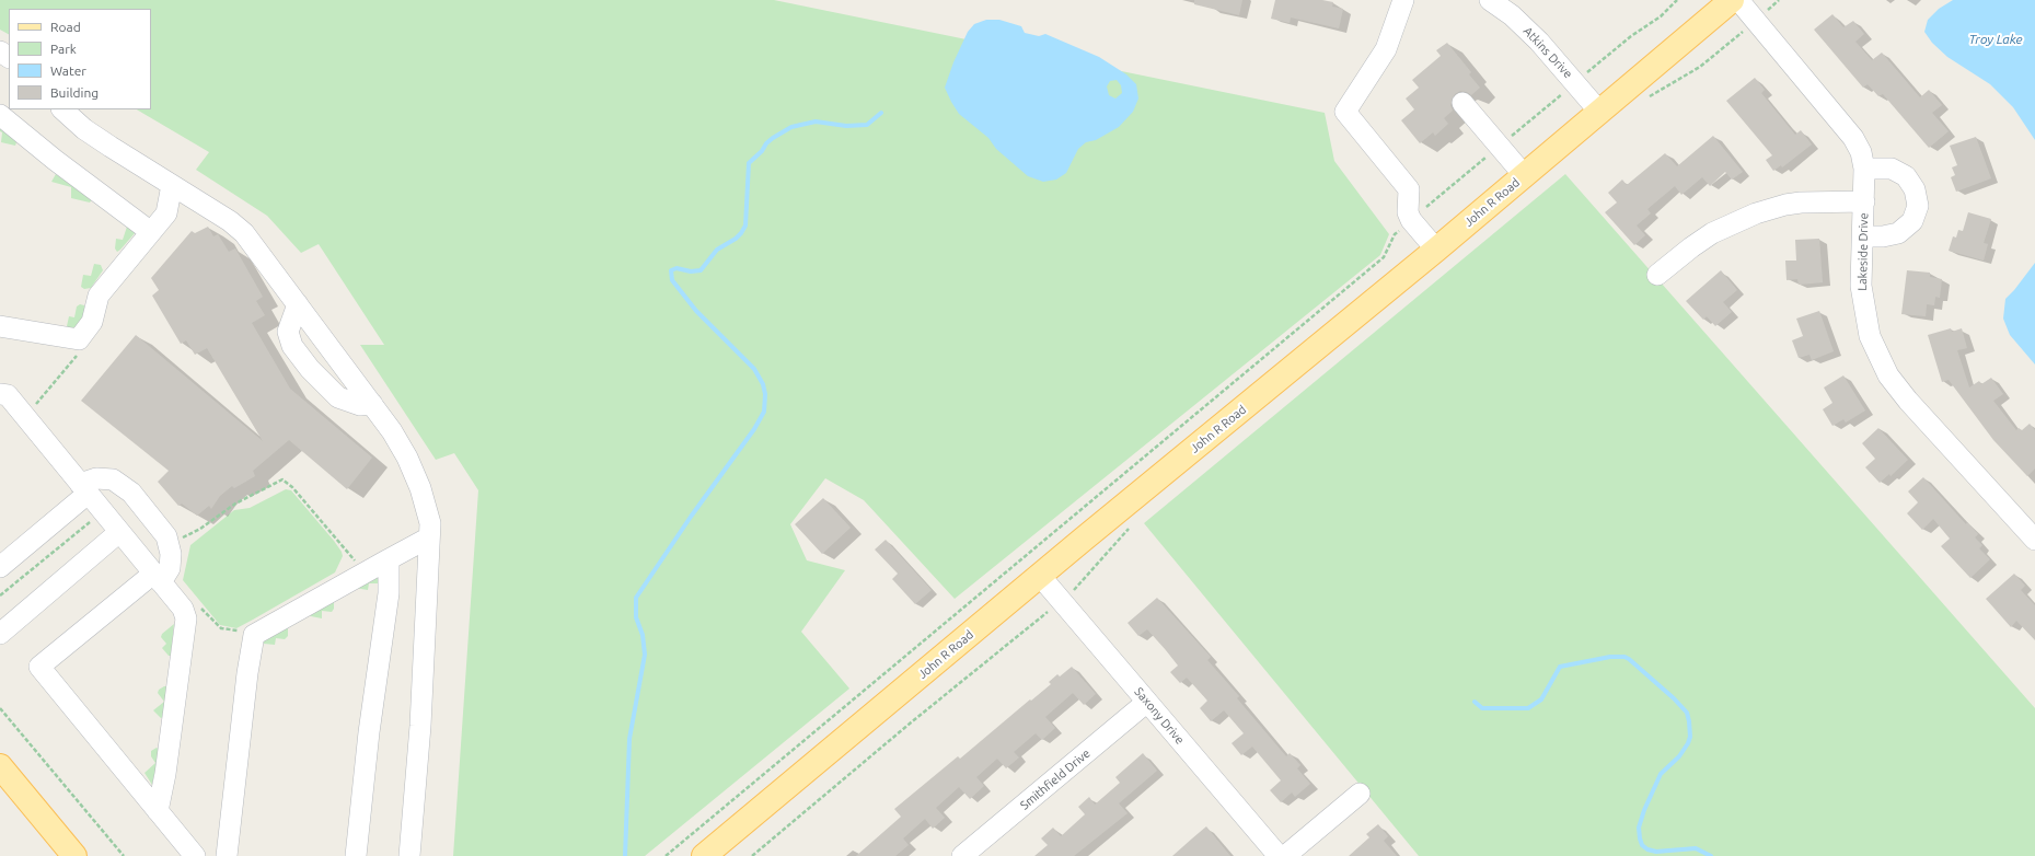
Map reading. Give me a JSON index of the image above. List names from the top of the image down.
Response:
{
  "streets": {
    "main road": ["John R Road"],
    "street": [
      "Atkins Drive",
      "Lakeside Drive",
      "Saxony Drive",
      "Smithfield Drive"
    ]
  },
  "crossings": [
    ["Atkins Drive", "John R Road"],
    ["John R Road", "Saxony Drive"],
    ["Saxony Drive", "Smithfield Drive"]
  ],
  "water": ["Troy Lake"],
  "legend": [
    "Road",
    "Park",
    "Water",
    "Building"
  ]
}
